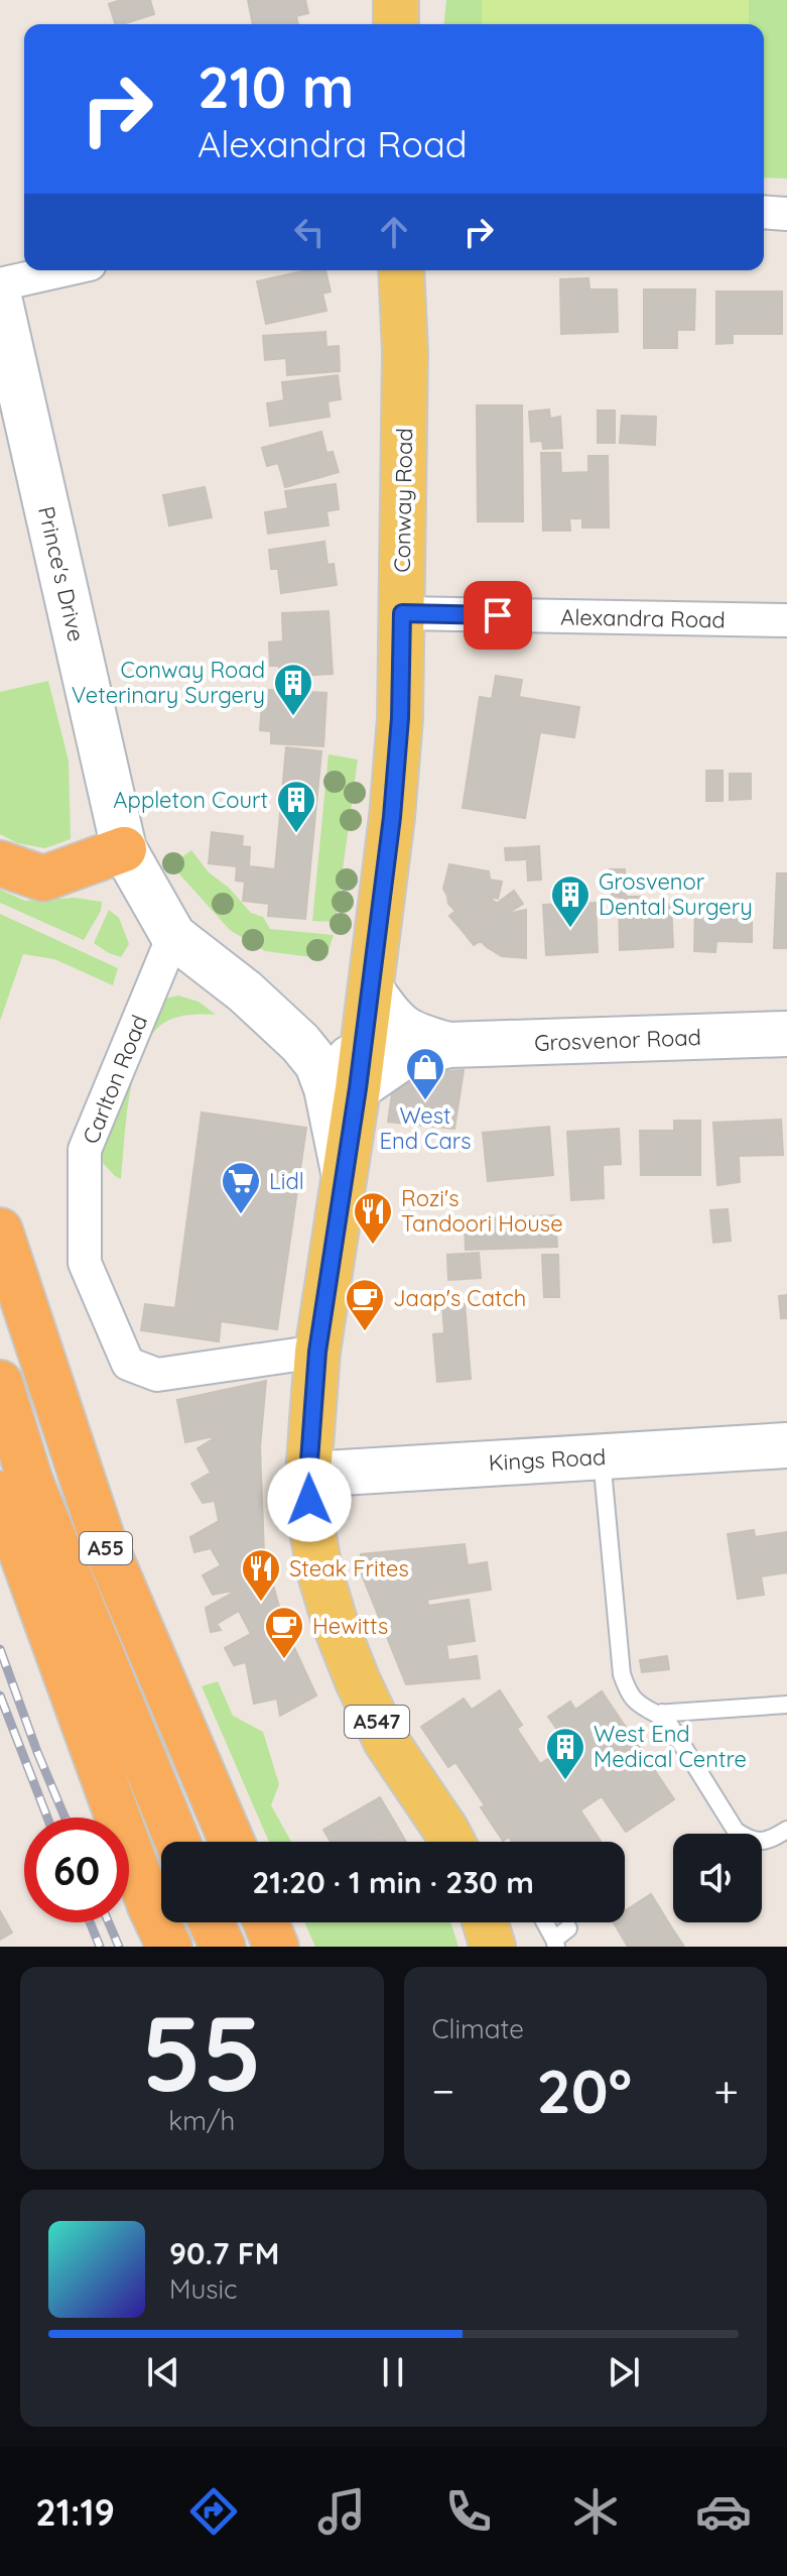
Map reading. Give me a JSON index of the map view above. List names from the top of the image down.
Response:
{
  "streets": {
    "highway": ["A55"],
    "main road": [
      "Conway Road",
      "Prince's Drive",
      "Grosvenor Road",
      "Kings Road",
      "A547"
    ],
    "street": ["Alexandra Road", "Carlton Road"]
  },
  "crossings": [
    ["Conway Road", "Prince's Drive"],
    ["Conway Road", "Alexandra Road"],
    ["Conway Road", "Grosvenor Road"],
    ["Conway Road", "Carlton Road"],
    ["Conway Road", "Kings Road"],
    ["Prince's Drive", "Grosvenor Road"],
    ["Prince's Drive", "Carlton Road"]
  ],
  "places": {
    "building": [
      "Conway Road Veterinary Surgery",
      "Appleton Court",
      "Grosvenor Dental Surgery",
      "West End Medical Centre"
    ],
    "shop": ["West End Cars"],
    "supermarket": ["Lidl"],
    "restaurant": ["Rozi's Tandoori House", "Steak Frites"],
    "cafe": ["Jaap's Catch", "Hewitts"]
  },
  "page": {
    "turn": ["210 m", "Alexandra Road"],
    "limit": "60",
    "trip": "21:20 · 1 min · 230 m",
    "tile": [
      ["55", "km/h"],
      "Climate"
    ],
    "heat": ["−", "20°", "+"],
    "song": ["90.7 FM", "Music"],
    "tabs": "21:19"
  }
}
